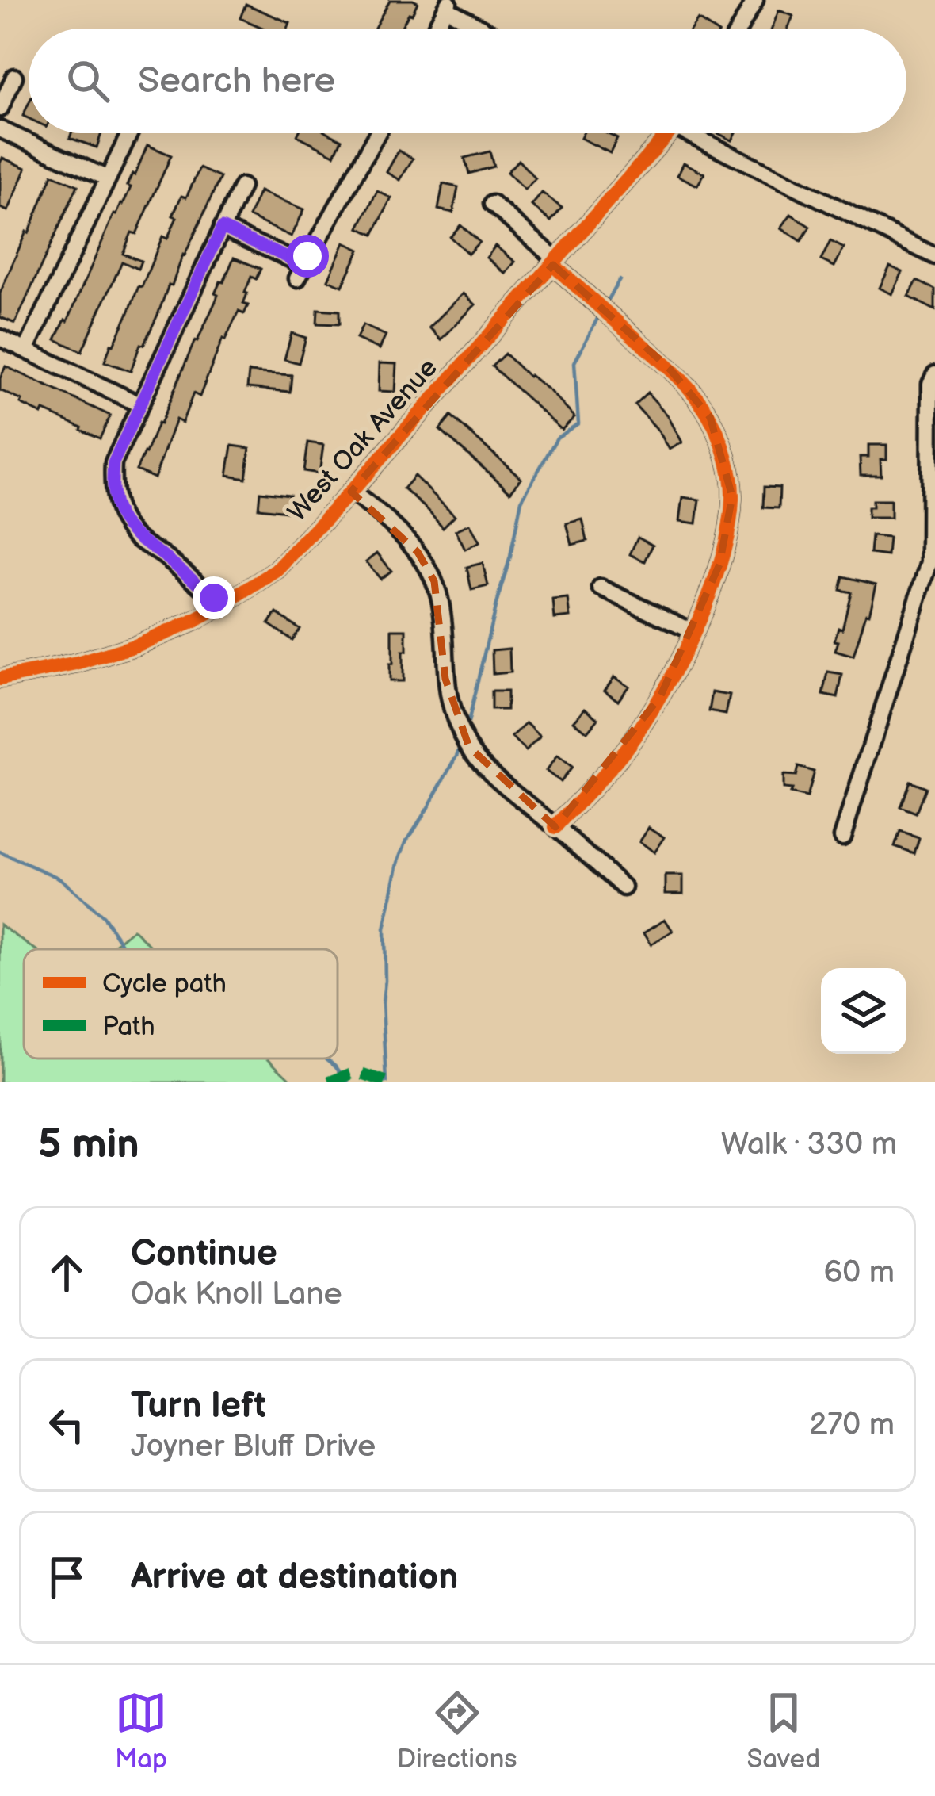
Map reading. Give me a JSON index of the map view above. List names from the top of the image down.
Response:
{
  "streets": {
    "street": ["West Oak Avenue"]
  },
  "legend": ["Cycle path", "Path"],
  "page": {
    "search": "Search here",
    "heading": ["5 min", "Walk · 330 m"],
    "list": [
      ["Continue", "Oak Knoll Lane", "60 m"],
      ["Turn left", "Joyner Bluff Drive", "270 m"],
      "Arrive at destination"
    ],
    "nav": ["Map", "Directions", "Saved"]
  }
}
